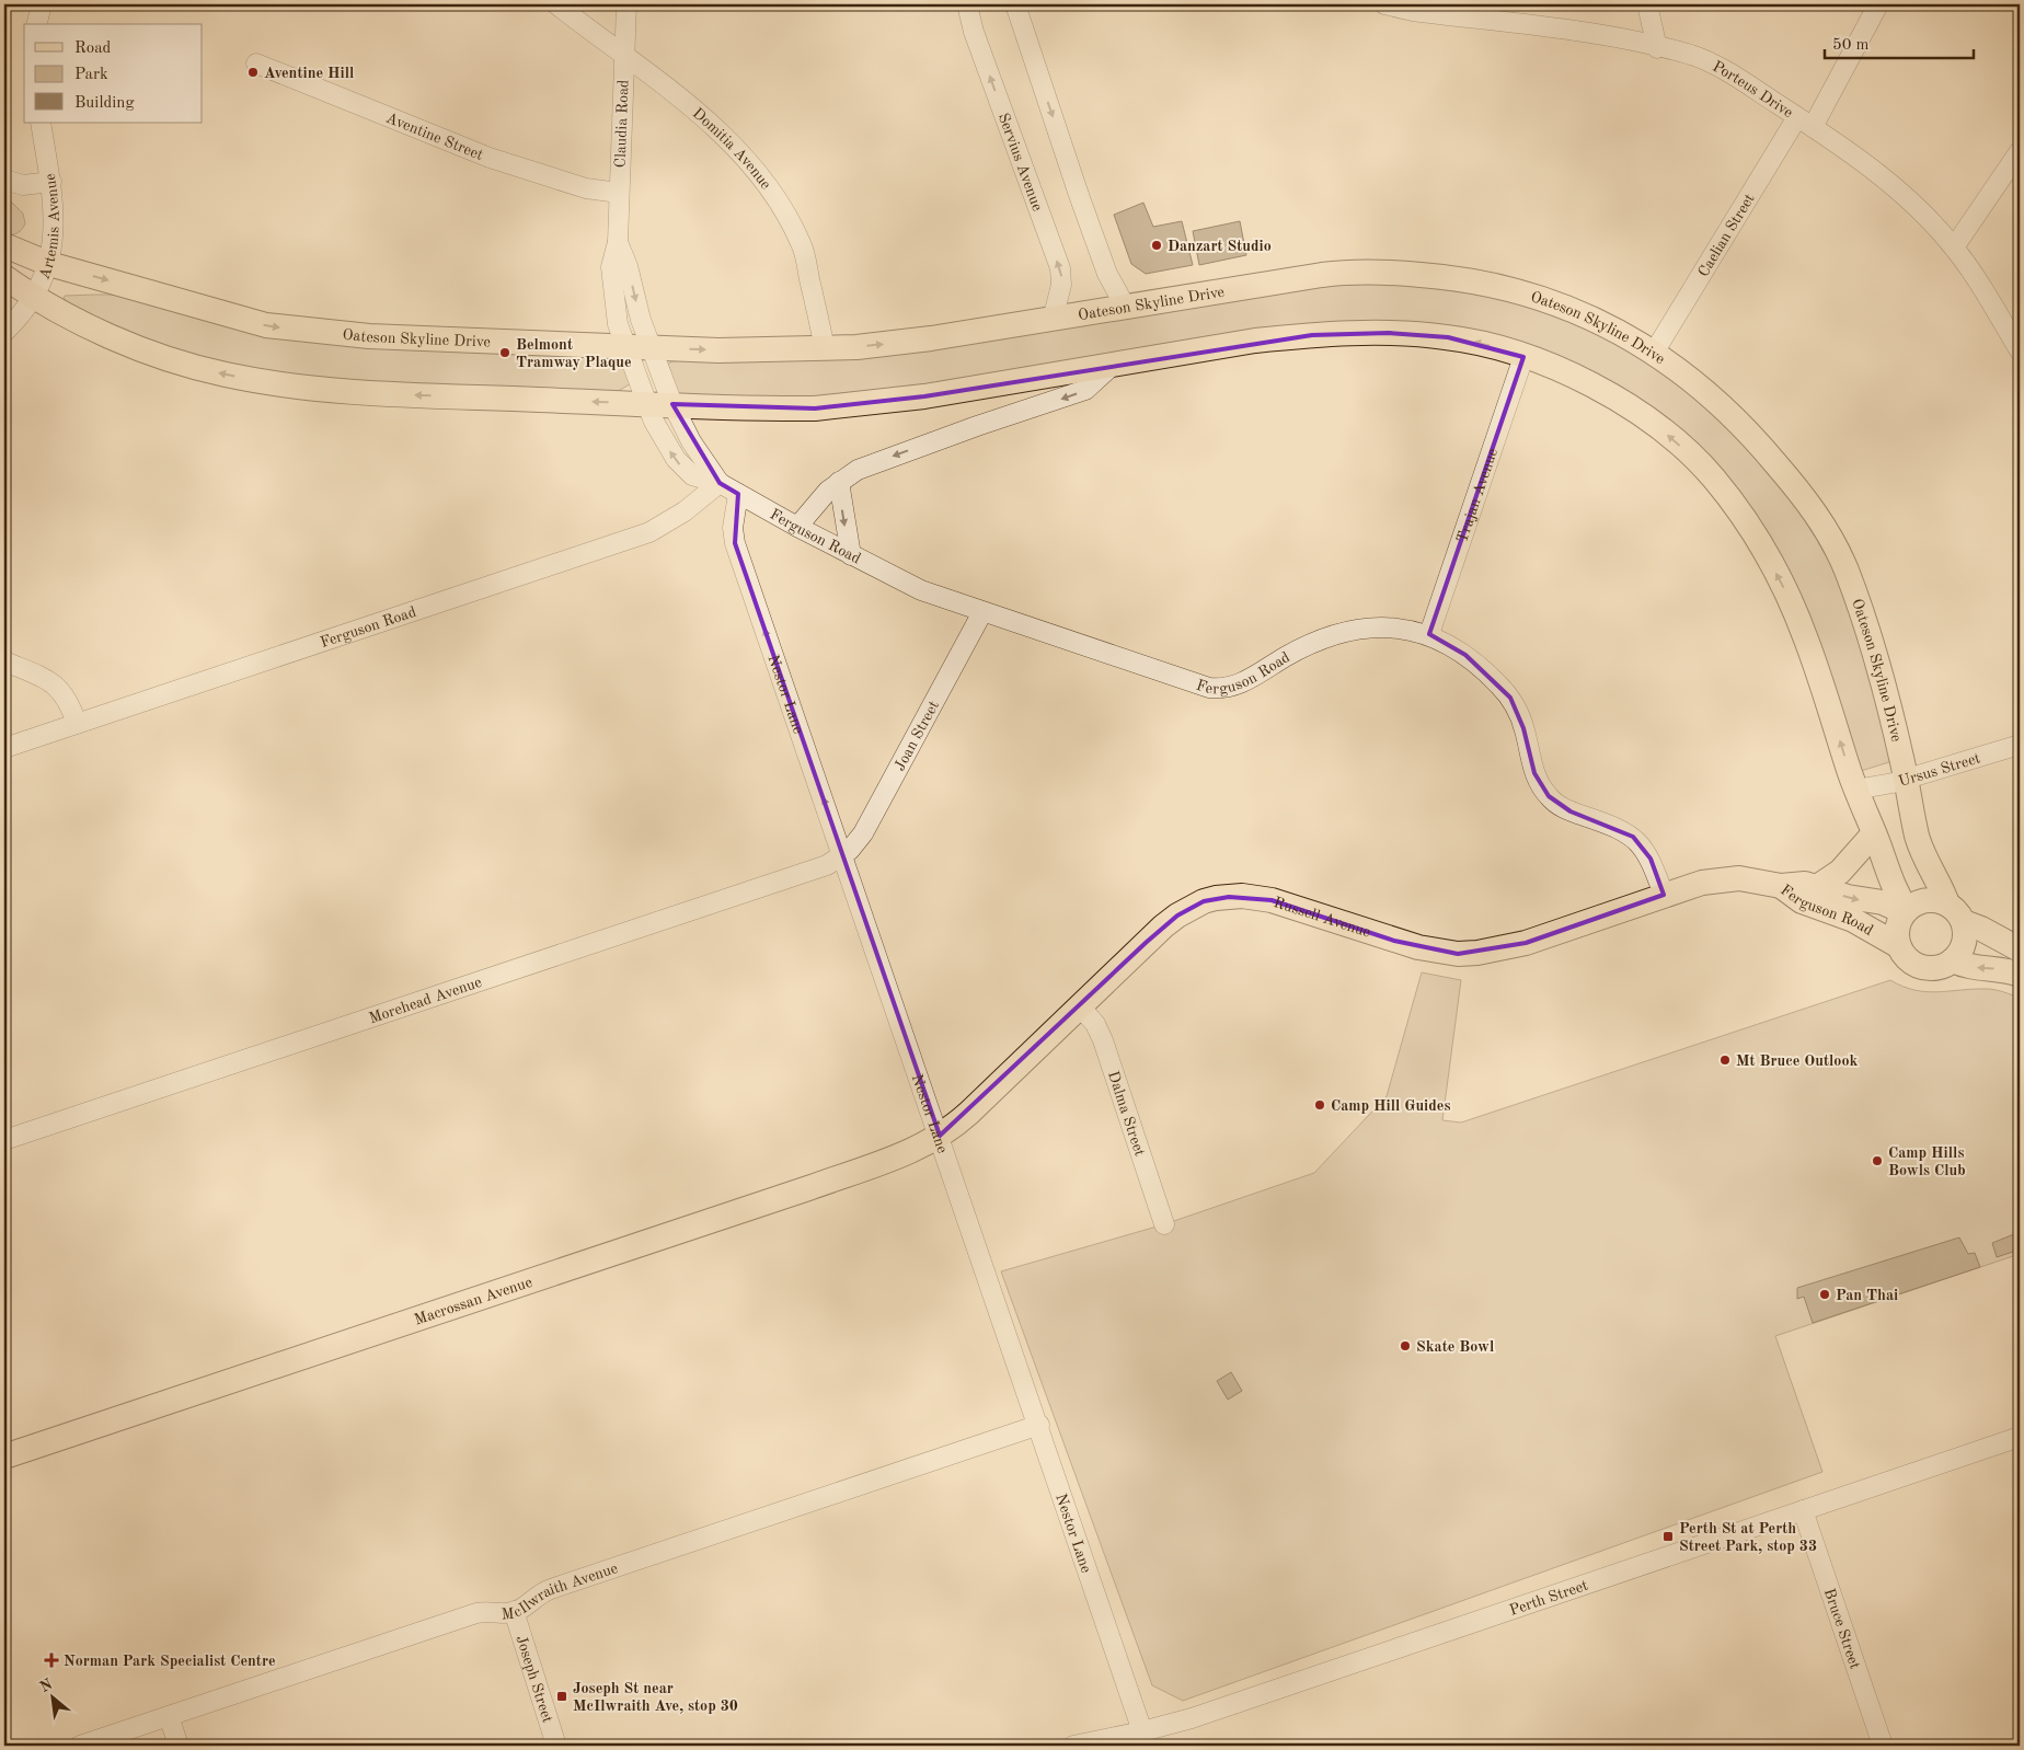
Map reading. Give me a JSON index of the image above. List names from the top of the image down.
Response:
{
  "streets": {
    "main road": [
      "Oateson Skyline Drive",
      "Ferguson Road",
      "Russell Avenue",
      "Macrossan Avenue"
    ],
    "street": [
      "Porteus Drive",
      "Claudia Road",
      "Aventine Street",
      "Domitia Avenue",
      "Servius Avenue",
      "Artemis Avenue",
      "Caelian Street",
      "Trajan Avenue",
      "Nestor Lane",
      "Joan Street",
      "Ursus Street",
      "Morehead Avenue",
      "Dalma Street",
      "McIlwraith Avenue",
      "Perth Street",
      "Bruce Street",
      "Joseph Street"
    ]
  },
  "crossings": [
    ["Porteus Drive", "Caelian Street"],
    ["Claudia Road", "Aventine Street"],
    ["Claudia Road", "Domitia Avenue"],
    ["Claudia Road", "Oateson Skyline Drive"],
    ["Claudia Road", "Ferguson Road"],
    ["Domitia Avenue", "Oateson Skyline Drive"],
    ["Servius Avenue", "Oateson Skyline Drive"],
    ["Artemis Avenue", "Oateson Skyline Drive"],
    ["Caelian Street", "Oateson Skyline Drive"],
    ["Oateson Skyline Drive", "Ferguson Road"],
    ["Oateson Skyline Drive", "Ursus Street"],
    ["Trajan Avenue", "Ferguson Road"],
    ["Ferguson Road", "Nestor Lane"],
    ["Ferguson Road", "Joan Street"],
    ["Ferguson Road", "Russell Avenue"],
    ["Nestor Lane", "Joan Street"],
    ["Nestor Lane", "Russell Avenue"],
    ["Nestor Lane", "Morehead Avenue"],
    ["Nestor Lane", "Macrossan Avenue"],
    ["Nestor Lane", "McIlwraith Avenue"],
    ["Nestor Lane", "Perth Street"],
    ["Joan Street", "Morehead Avenue"],
    ["Russell Avenue", "Dalma Street"],
    ["Russell Avenue", "Macrossan Avenue"],
    ["McIlwraith Avenue", "Joseph Street"],
    ["Perth Street", "Bruce Street"]
  ],
  "places": {
    "other": [
      "Aventine Hill",
      "Danzart Studio",
      "Belmont Tramway Plaque",
      "Mt Bruce Outlook",
      "Camp Hill Guides",
      "Camp Hills Bowls Club",
      "Pan Thai",
      "Skate Bowl"
    ],
    "transit": ["Perth St at Perth Street Park, stop 33", "Joseph St near McIlwraith Ave, stop 30"],
    "health": ["Norman Park Specialist Centre"]
  },
  "legend": ["Road", "Park", "Building"],
  "scale_bar": "50 m",
  "north": "top left"
}
